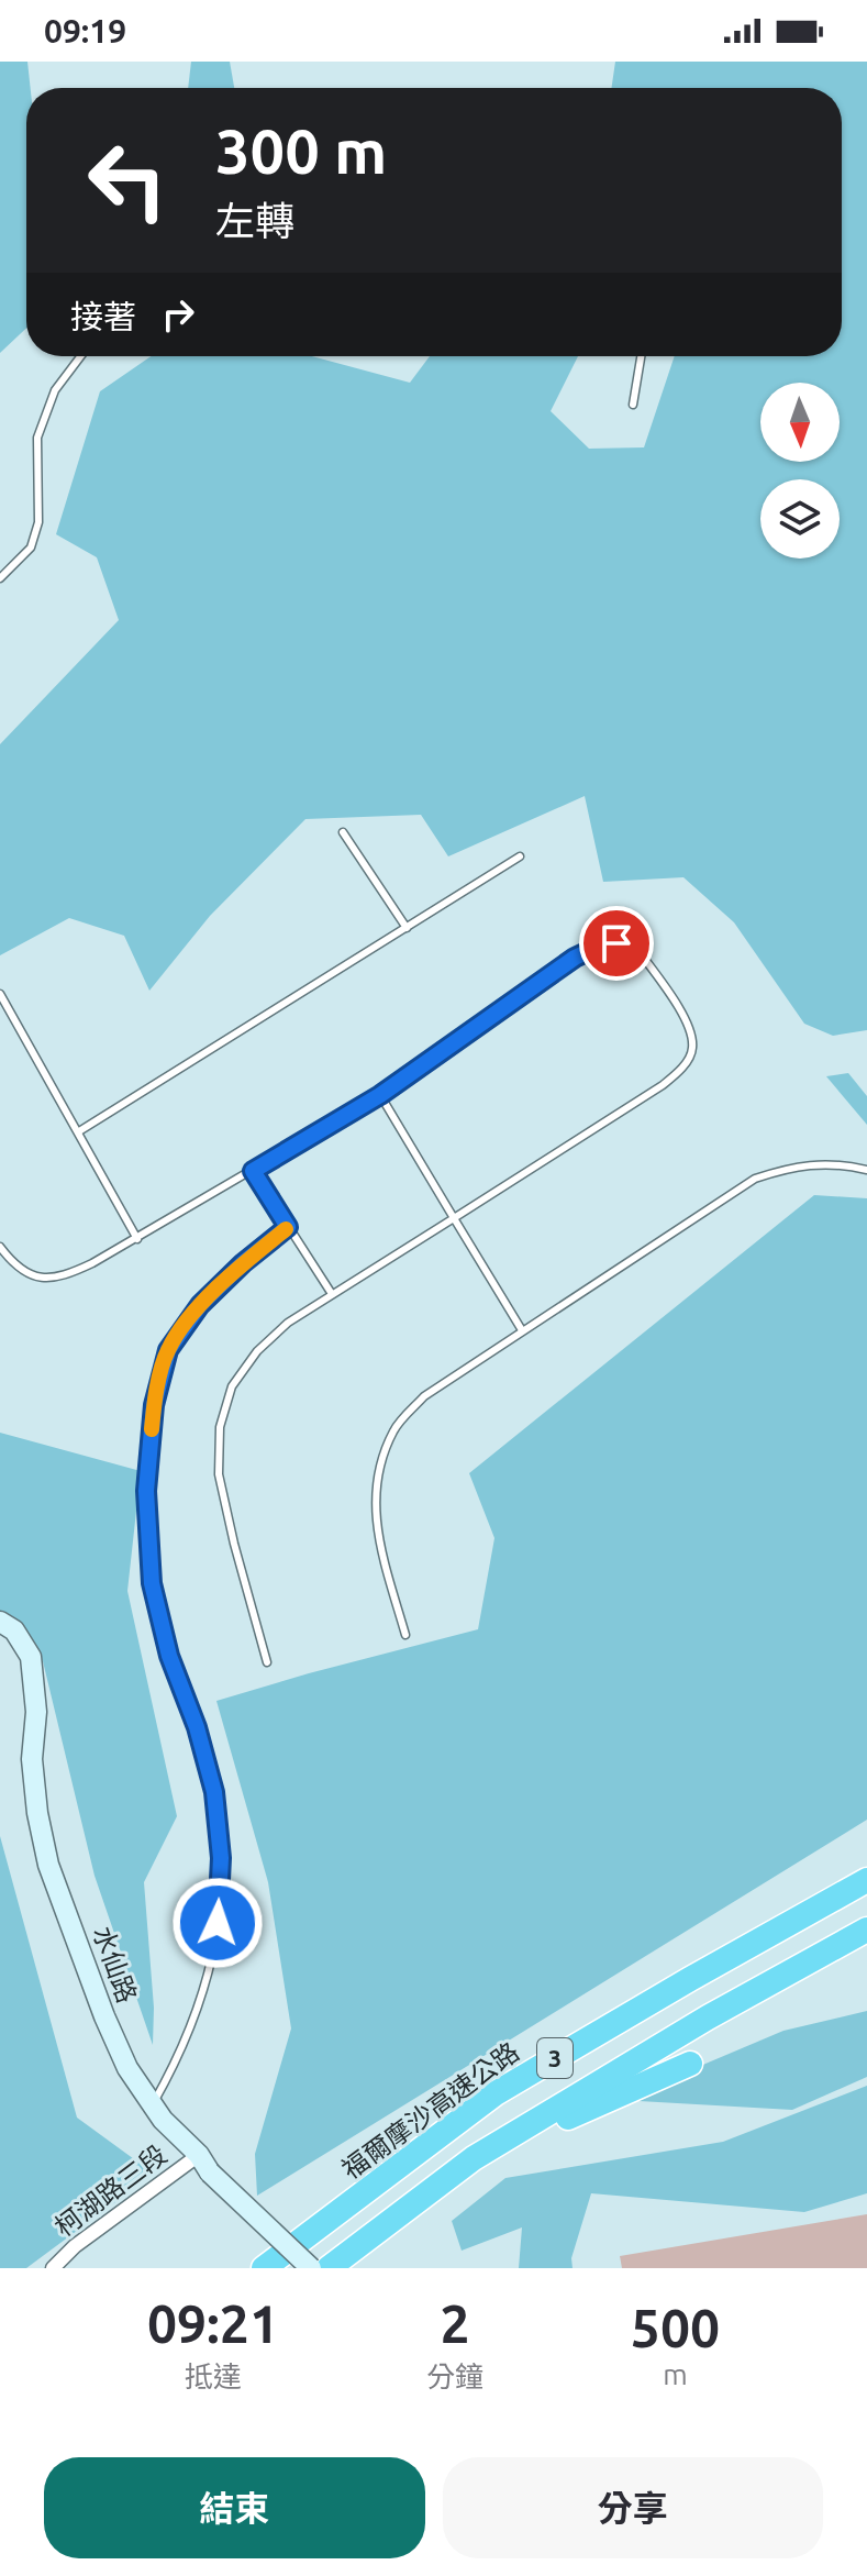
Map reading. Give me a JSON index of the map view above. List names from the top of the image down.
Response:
{
  "streets": {
    "highway": ["3", "福爾摩沙高速公路"],
    "street": ["水仙路", "柯湖路三段"]
  },
  "crossings": [
    ["水仙路", "柯湖路三段"]
  ],
  "north": "bottom",
  "page": {
    "status": "09:19",
    "turn": ["300 m", "左轉"],
    "then": "接著",
    "eta": [
      "09:21",
      "抵達",
      "2",
      "分鐘",
      "500",
      "m"
    ],
    "buttons": ["結束", "分享"]
  }
}
